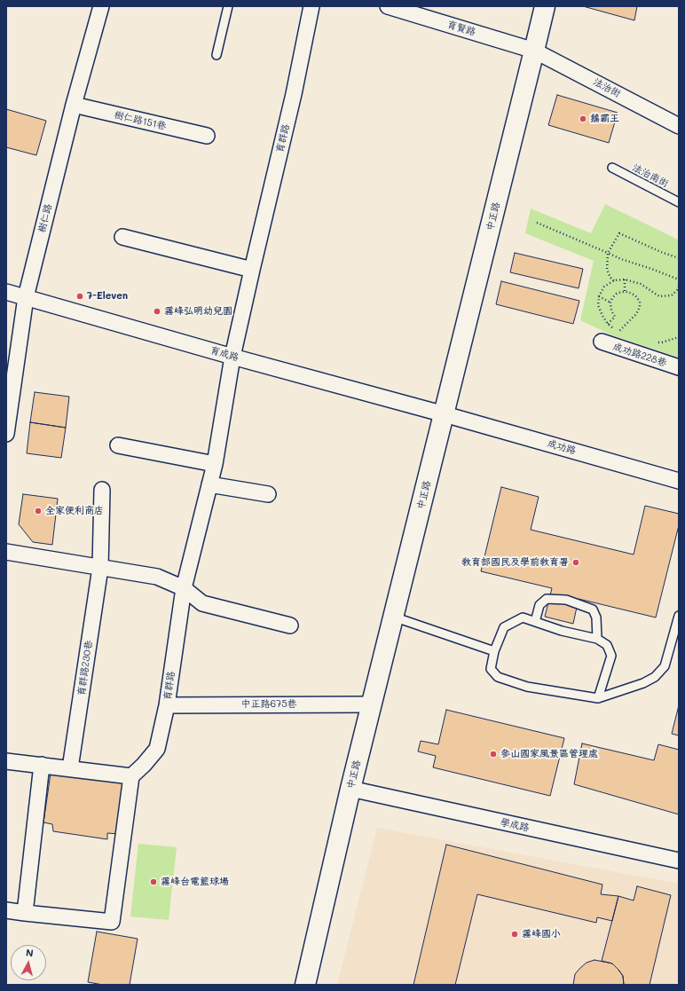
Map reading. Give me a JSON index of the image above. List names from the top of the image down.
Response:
{
  "streets": {
    "street": [
      "育賢路",
      "法治街",
      "樹仁路151巷",
      "育群路",
      "中正路",
      "樹仁路",
      "育成路",
      "成功路228巷",
      "成功路",
      "育群路230巷",
      "中正路675巷",
      "學成路"
    ],
    "lane": ["法治南街"]
  },
  "crossings": [
    ["育賢路", "法治街"],
    ["育賢路", "中正路"],
    ["法治街", "中正路"],
    ["樹仁路151巷", "樹仁路"],
    ["育群路", "育成路"],
    ["育群路", "中正路675巷"],
    ["中正路", "育成路"],
    ["中正路", "成功路"],
    ["中正路", "中正路675巷"],
    ["中正路", "學成路"],
    ["樹仁路", "育成路"],
    ["育成路", "成功路"]
  ],
  "places": [
    "鵝霸王",
    "7-Eleven",
    "霧峰弘明幼兒園",
    "全家便利商店",
    "教育部國民及學前教育署",
    "參山國家風景區管理處",
    "霧峰台電籃球場",
    "霧峰國小"
  ],
  "north": "top"
}
